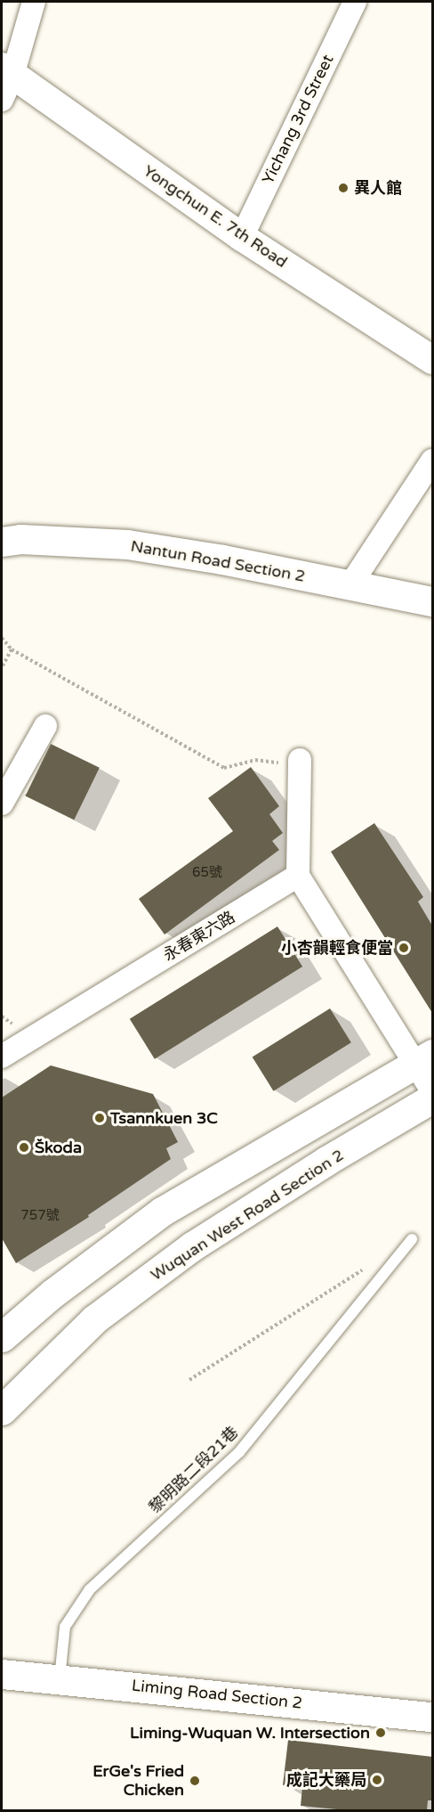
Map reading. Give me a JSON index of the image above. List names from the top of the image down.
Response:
{
  "streets": {
    "main road": ["Nantun Road Section 2", "Wuquan West Road Section 2", "Liming Road Section 2"],
    "street": ["Yichang 3rd Street", "Yongchun E. 7th Road", "永春東六路"],
    "lane": ["黎明路二段21巷"]
  },
  "crossings": [
    ["Yichang 3rd Street", "Yongchun E. 7th Road"],
    ["黎明路二段21巷", "Liming Road Section 2"]
  ],
  "places": [
    "異人館",
    "小杏韻輕食便當",
    "Tsannkuen 3C",
    "Škoda",
    "Liming-Wuquan W. Intersection",
    "成記大藥局",
    "ErGe's Fried Chicken"
  ],
  "house_numbers": ["65號", "757號"]
}
